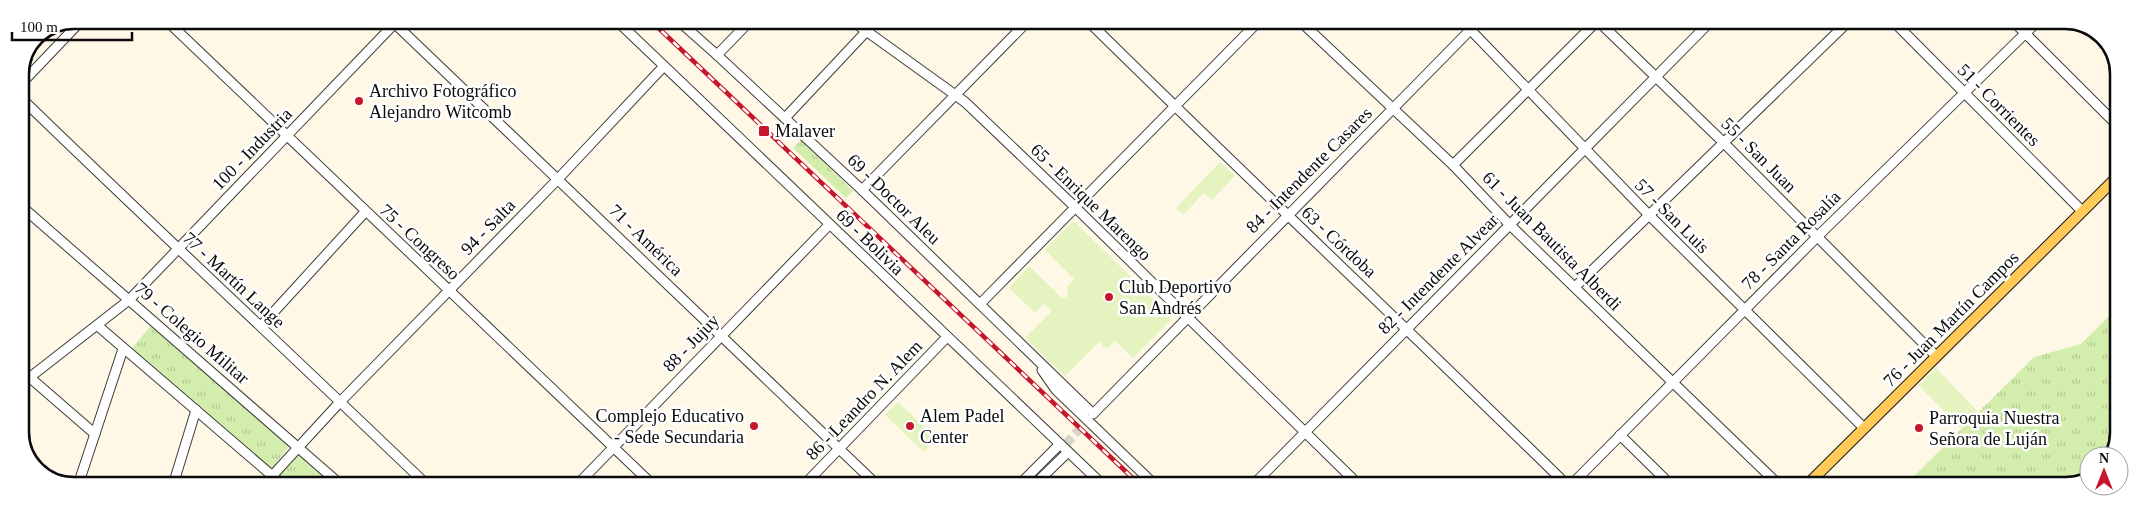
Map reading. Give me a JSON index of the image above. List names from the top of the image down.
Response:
{
  "streets": {
    "main road": ["76 - Juan Martín Campos"],
    "street": [
      "51 - Corrientes",
      "100 - Industria",
      "55 - San Juan",
      "84 - Intendente Casares",
      "69 - Doctor Aleu",
      "65 - Enrique Marengo",
      "57 - San Luis",
      "94 - Salta",
      "71 - América",
      "78 - Santa Rosalía",
      "61 - Juan Bautista Alberdi",
      "75 - Congreso",
      "69 - Bolivia",
      "63 - Córdoba",
      "82 - Intendente Alvear",
      "77 - Martín Lange",
      "79 - Colegio Militar",
      "88 - Jujuy",
      "86 - Leandro N. Alem"
    ]
  },
  "crossings": [
    ["51 - Corrientes", "78 - Santa Rosalía"],
    ["51 - Corrientes", "76 - Juan Martín Campos"],
    ["100 - Industria", "75 - Congreso"],
    ["100 - Industria", "77 - Martín Lange"],
    ["100 - Industria", "79 - Colegio Militar"],
    ["55 - San Juan", "78 - Santa Rosalía"],
    ["55 - San Juan", "82 - Intendente Alvear"],
    ["55 - San Juan", "76 - Juan Martín Campos"],
    ["84 - Intendente Casares", "69 - Doctor Aleu"],
    ["84 - Intendente Casares", "65 - Enrique Marengo"],
    ["84 - Intendente Casares", "57 - San Luis"],
    ["84 - Intendente Casares", "61 - Juan Bautista Alberdi"],
    ["84 - Intendente Casares", "63 - Córdoba"],
    ["65 - Enrique Marengo", "82 - Intendente Alvear"],
    ["57 - San Luis", "78 - Santa Rosalía"],
    ["57 - San Luis", "82 - Intendente Alvear"],
    ["57 - San Luis", "76 - Juan Martín Campos"],
    ["94 - Salta", "71 - América"],
    ["94 - Salta", "75 - Congreso"],
    ["94 - Salta", "69 - Bolivia"],
    ["94 - Salta", "77 - Martín Lange"],
    ["94 - Salta", "79 - Colegio Militar"],
    ["71 - América", "88 - Jujuy"],
    ["71 - América", "86 - Leandro N. Alem"],
    ["78 - Santa Rosalía", "61 - Juan Bautista Alberdi"],
    ["61 - Juan Bautista Alberdi", "82 - Intendente Alvear"],
    ["75 - Congreso", "88 - Jujuy"],
    ["69 - Bolivia", "88 - Jujuy"],
    ["69 - Bolivia", "86 - Leandro N. Alem"],
    ["63 - Córdoba", "82 - Intendente Alvear"]
  ],
  "places": {
    "other": [
      "Archivo Fotográfico Alejandro Witcomb",
      "Club Deportivo San Andrés",
      "Complejo Educativo - Sede Secundaria",
      "Alem Padel Center",
      "Parroquia Nuestra Señora de Luján"
    ],
    "transit": ["Malaver"]
  },
  "scale_bar": "100 m",
  "north": "top"
}
